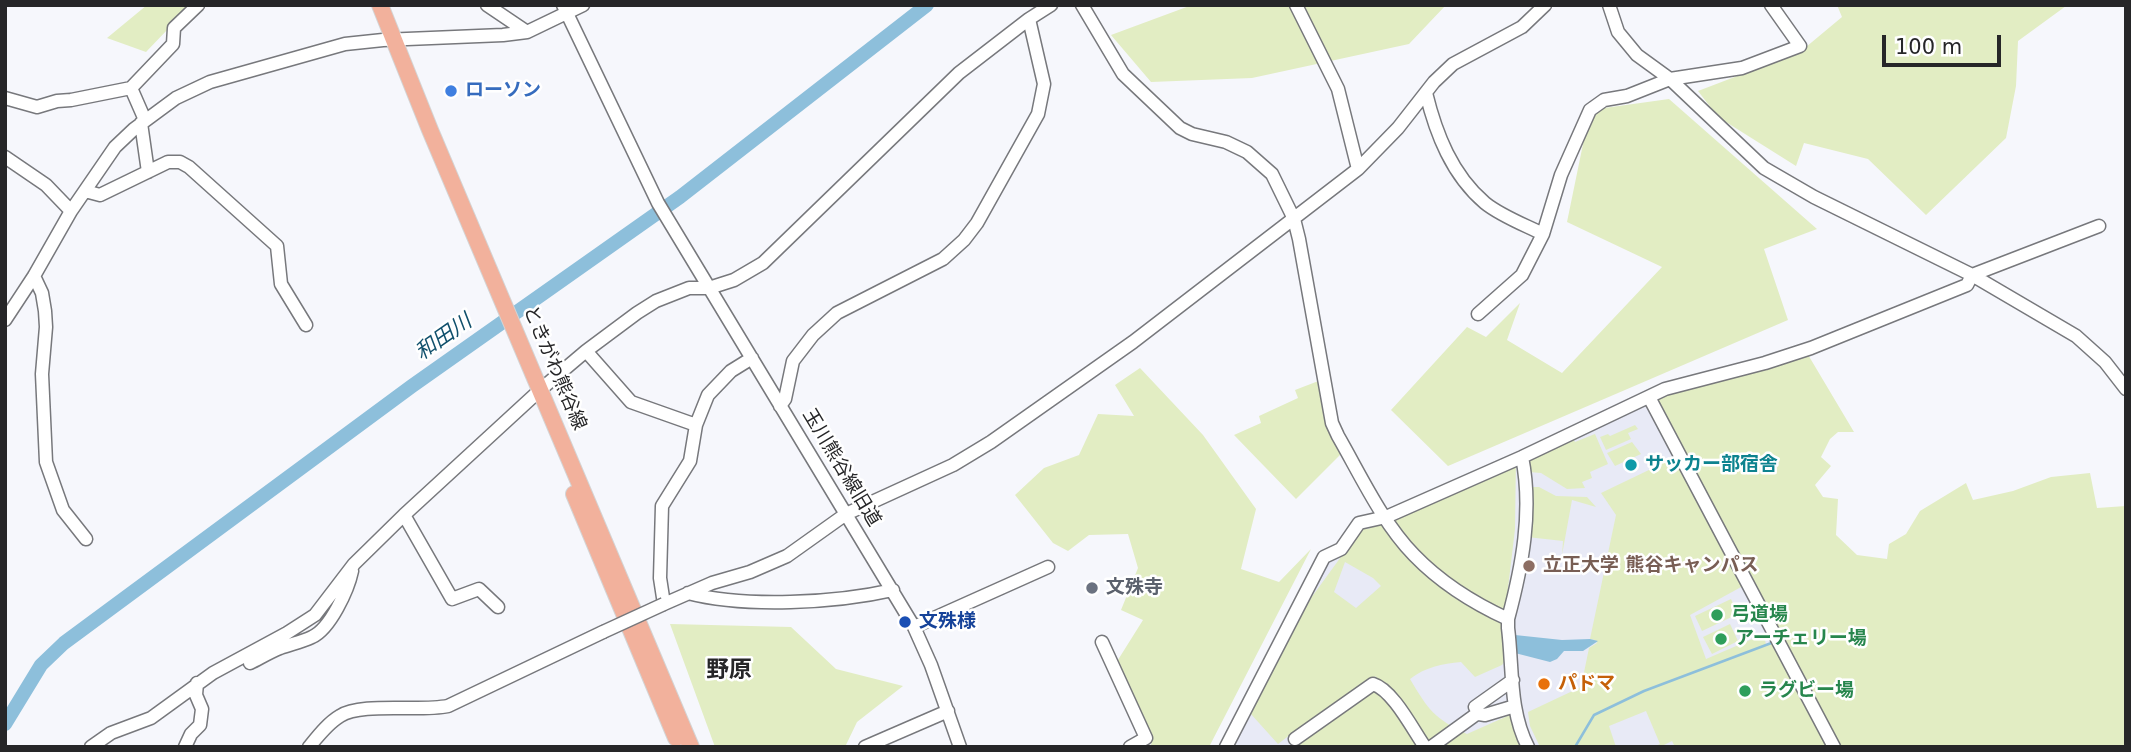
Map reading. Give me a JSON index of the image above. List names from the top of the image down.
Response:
{
  "streets": {
    "main road": ["ときがわ熊谷線"],
    "street": ["玉川熊谷線旧道"]
  },
  "districts": ["野原"],
  "water": ["和田川"],
  "places": [
    "ローソン",
    "サッカー部宿舎",
    "立正大学 熊谷キャンパス",
    "文殊寺",
    "弓道場",
    "文殊様",
    "アーチェリー場",
    "パドマ",
    "ラグビー場"
  ],
  "scale_bar": "100 m"
}
